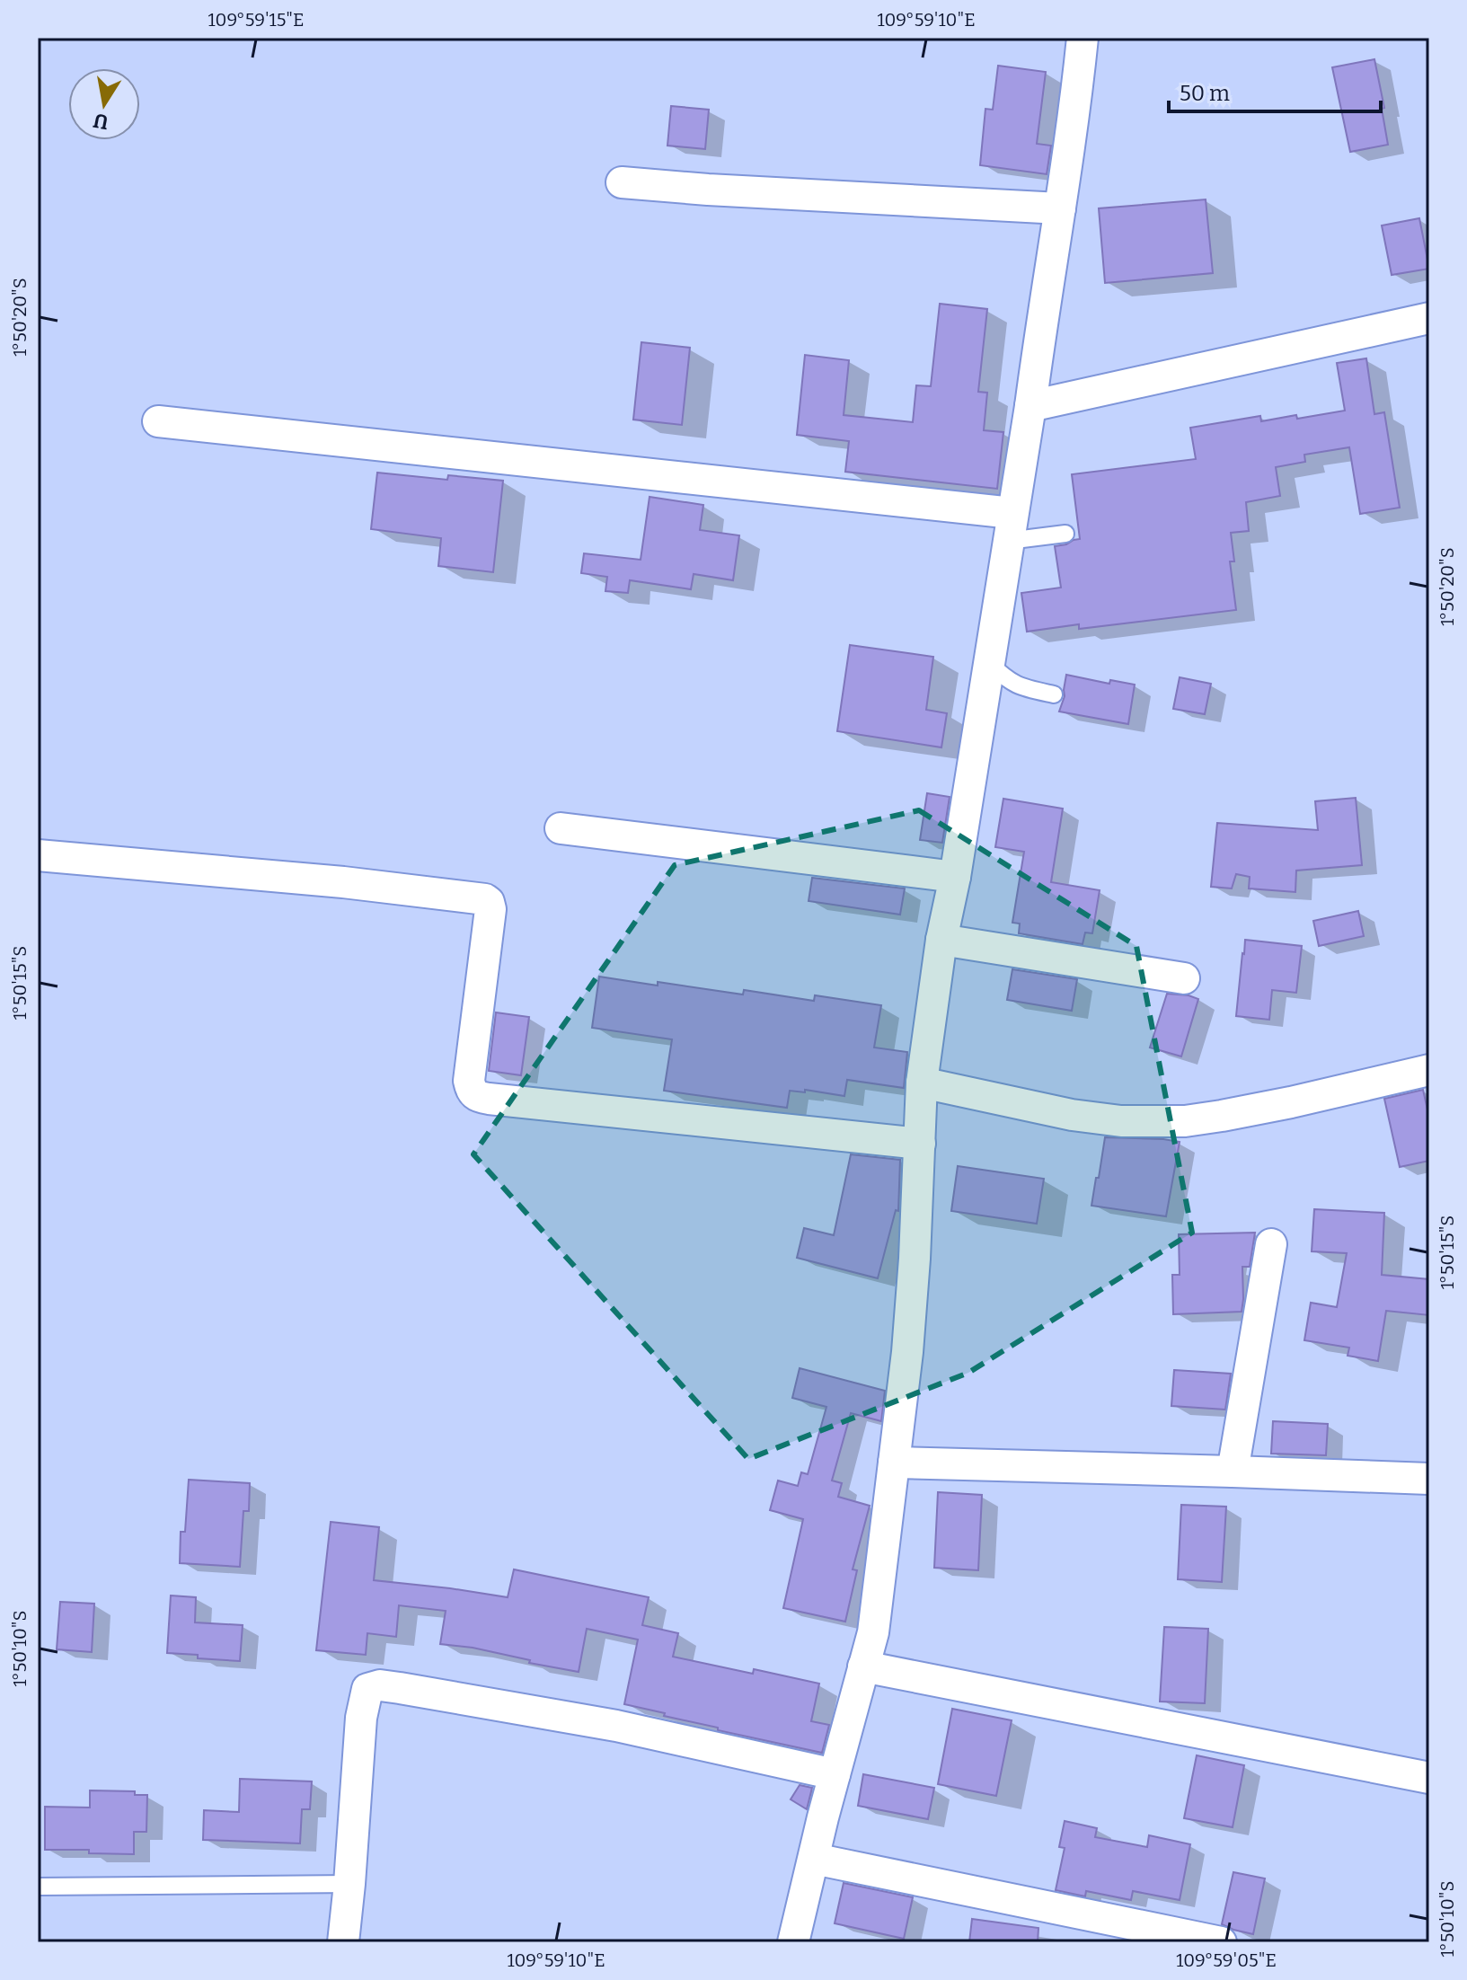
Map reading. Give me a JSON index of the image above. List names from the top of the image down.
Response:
{
  "scale_bar": "50 m",
  "north": "bottom",
  "coordinates": [
    "109°59'15\"E",
    "109°59'10\"E",
    "1°50'20\"S",
    "1°50'15\"S",
    "1°50'10\"S",
    "109°59'05\"E"
  ]
}
